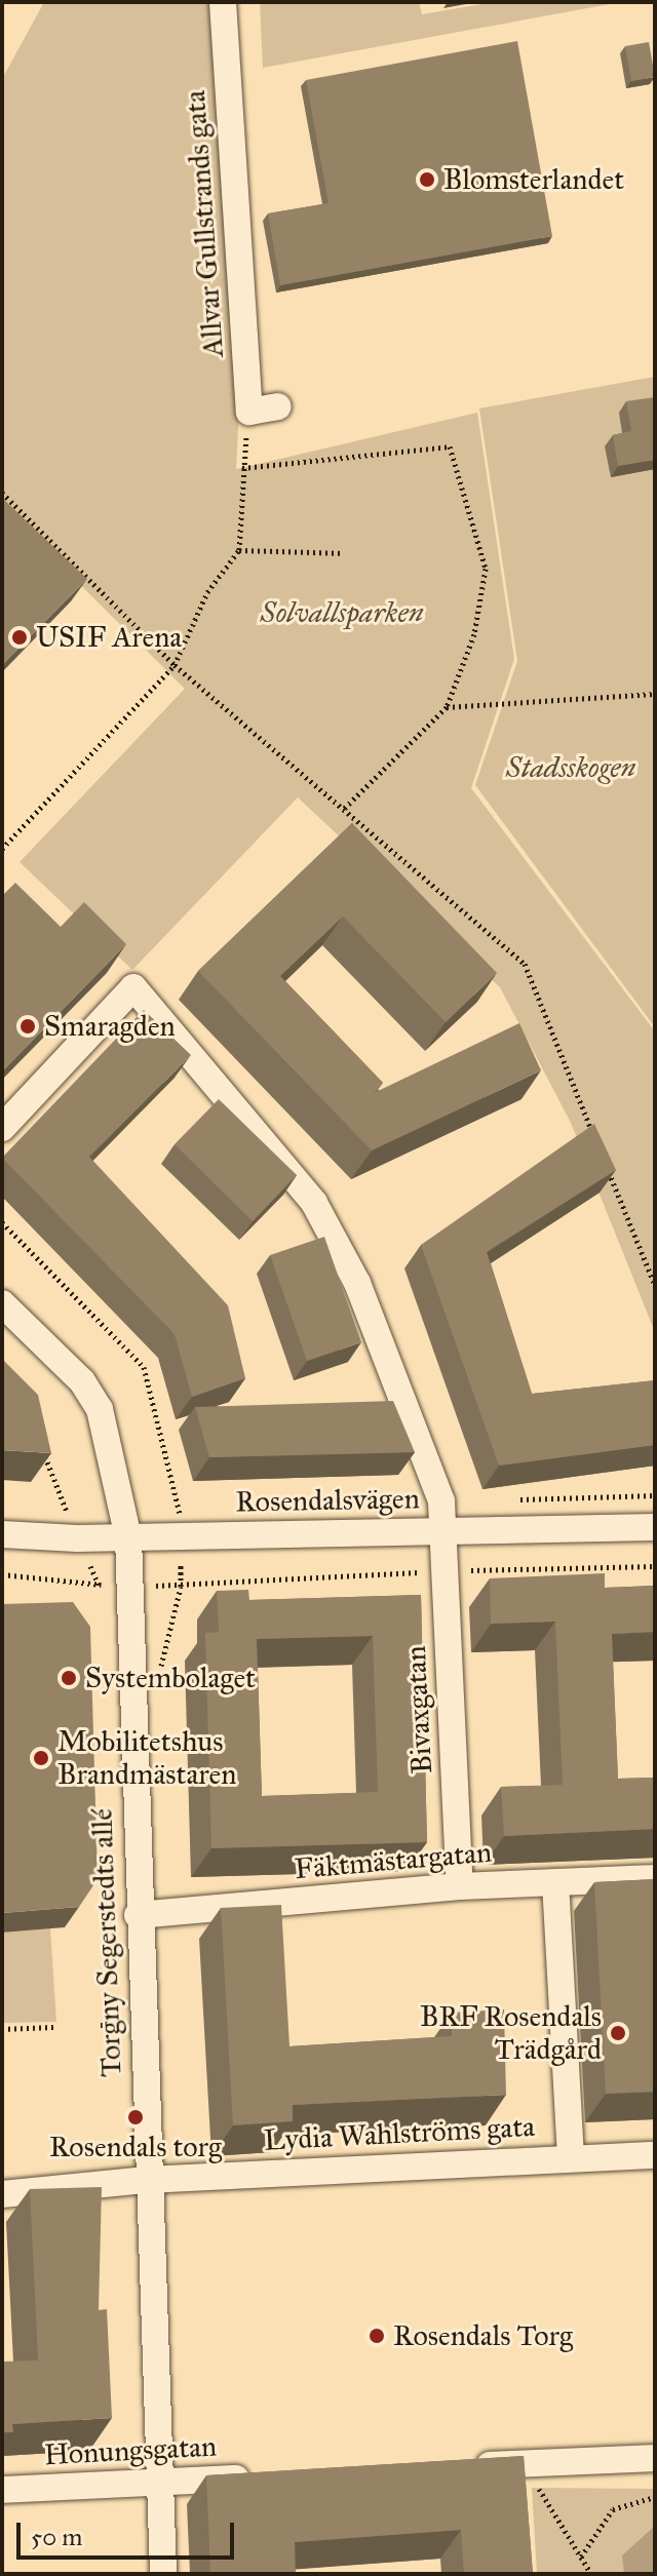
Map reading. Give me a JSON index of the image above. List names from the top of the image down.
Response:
{
  "streets": {
    "street": [
      "Allvar Gullstrands gata",
      "Rosendalsvägen",
      "Bivaxgatan",
      "Fäktmästargatan",
      "Torgny Segerstedts allé",
      "Lydia Wahlströms gata",
      "Honungsgatan"
    ]
  },
  "crossings": [
    ["Rosendalsvägen", "Bivaxgatan"],
    ["Rosendalsvägen", "Torgny Segerstedts allé"],
    ["Bivaxgatan", "Fäktmästargatan"],
    ["Fäktmästargatan", "Torgny Segerstedts allé"],
    ["Torgny Segerstedts allé", "Lydia Wahlströms gata"],
    ["Torgny Segerstedts allé", "Honungsgatan"]
  ],
  "parks": ["Solvallsparken", "Stadsskogen"],
  "places": [
    "Blomsterlandet",
    "USIF Arena",
    "Smaragden",
    "Systembolaget",
    "Mobilitetshus Brandmästaren",
    "BRF Rosendals Trädgård",
    "Rosendals torg",
    "Rosendals Torg"
  ],
  "scale_bar": "50 m"
}
